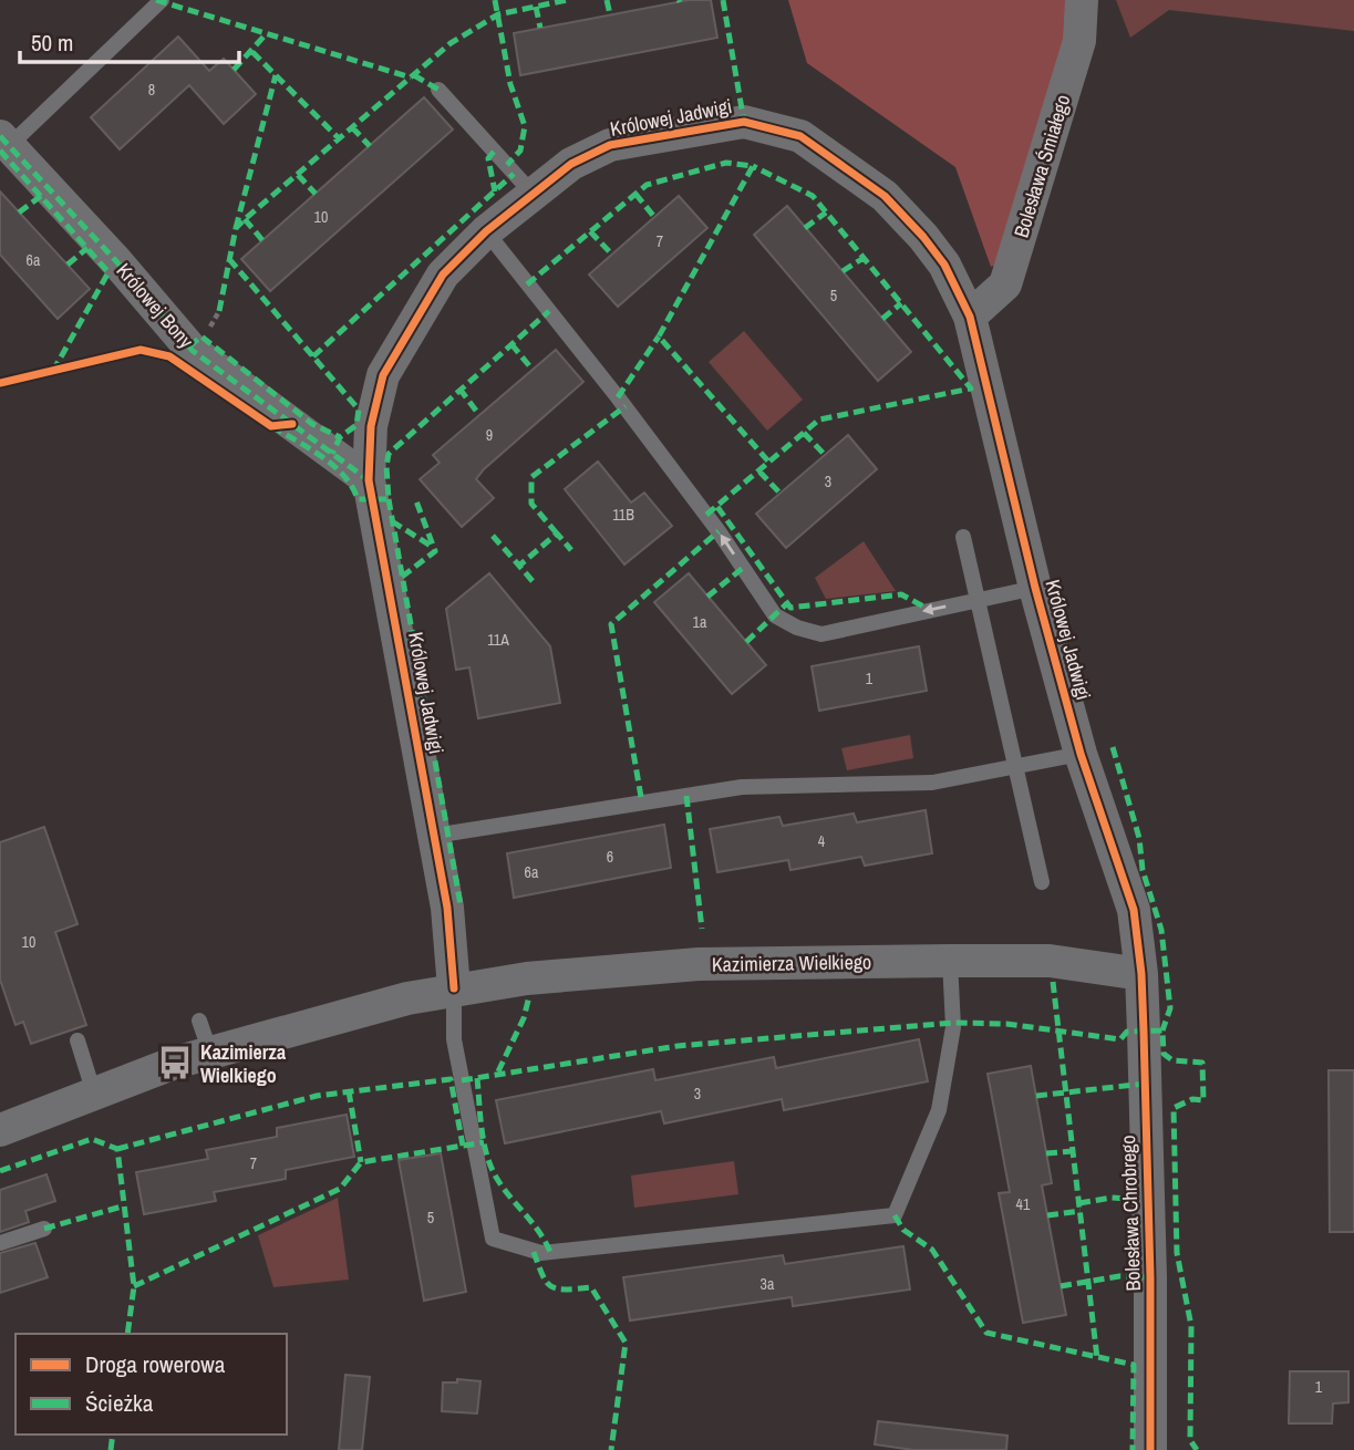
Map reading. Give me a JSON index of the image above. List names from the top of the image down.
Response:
{
  "streets": {
    "street": [
      "Królowej Jadwigi",
      "Bolesława Śmiałego",
      "Królowej Bony",
      "Kazimierza Wielkiego",
      "Bolesława Chrobrego"
    ]
  },
  "crossings": [
    ["Królowej Jadwigi", "Bolesława Śmiałego"],
    ["Królowej Jadwigi", "Królowej Bony"],
    ["Królowej Jadwigi", "Kazimierza Wielkiego"],
    ["Królowej Jadwigi", "Bolesława Chrobrego"],
    ["Kazimierza Wielkiego", "Bolesława Chrobrego"]
  ],
  "places": {
    "bus stop": ["Kazimierza Wielkiego"]
  },
  "house_numbers": [
    "8",
    "10",
    "7",
    "6a",
    "5",
    "9",
    "3",
    "11B",
    "1a",
    "11A",
    "1",
    "4",
    "6",
    "6a",
    "10",
    "3",
    "7",
    "41",
    "5",
    "3a",
    "1"
  ],
  "legend": ["Droga rowerowa", "Ścieżka"],
  "scale_bar": "50 m"
}
